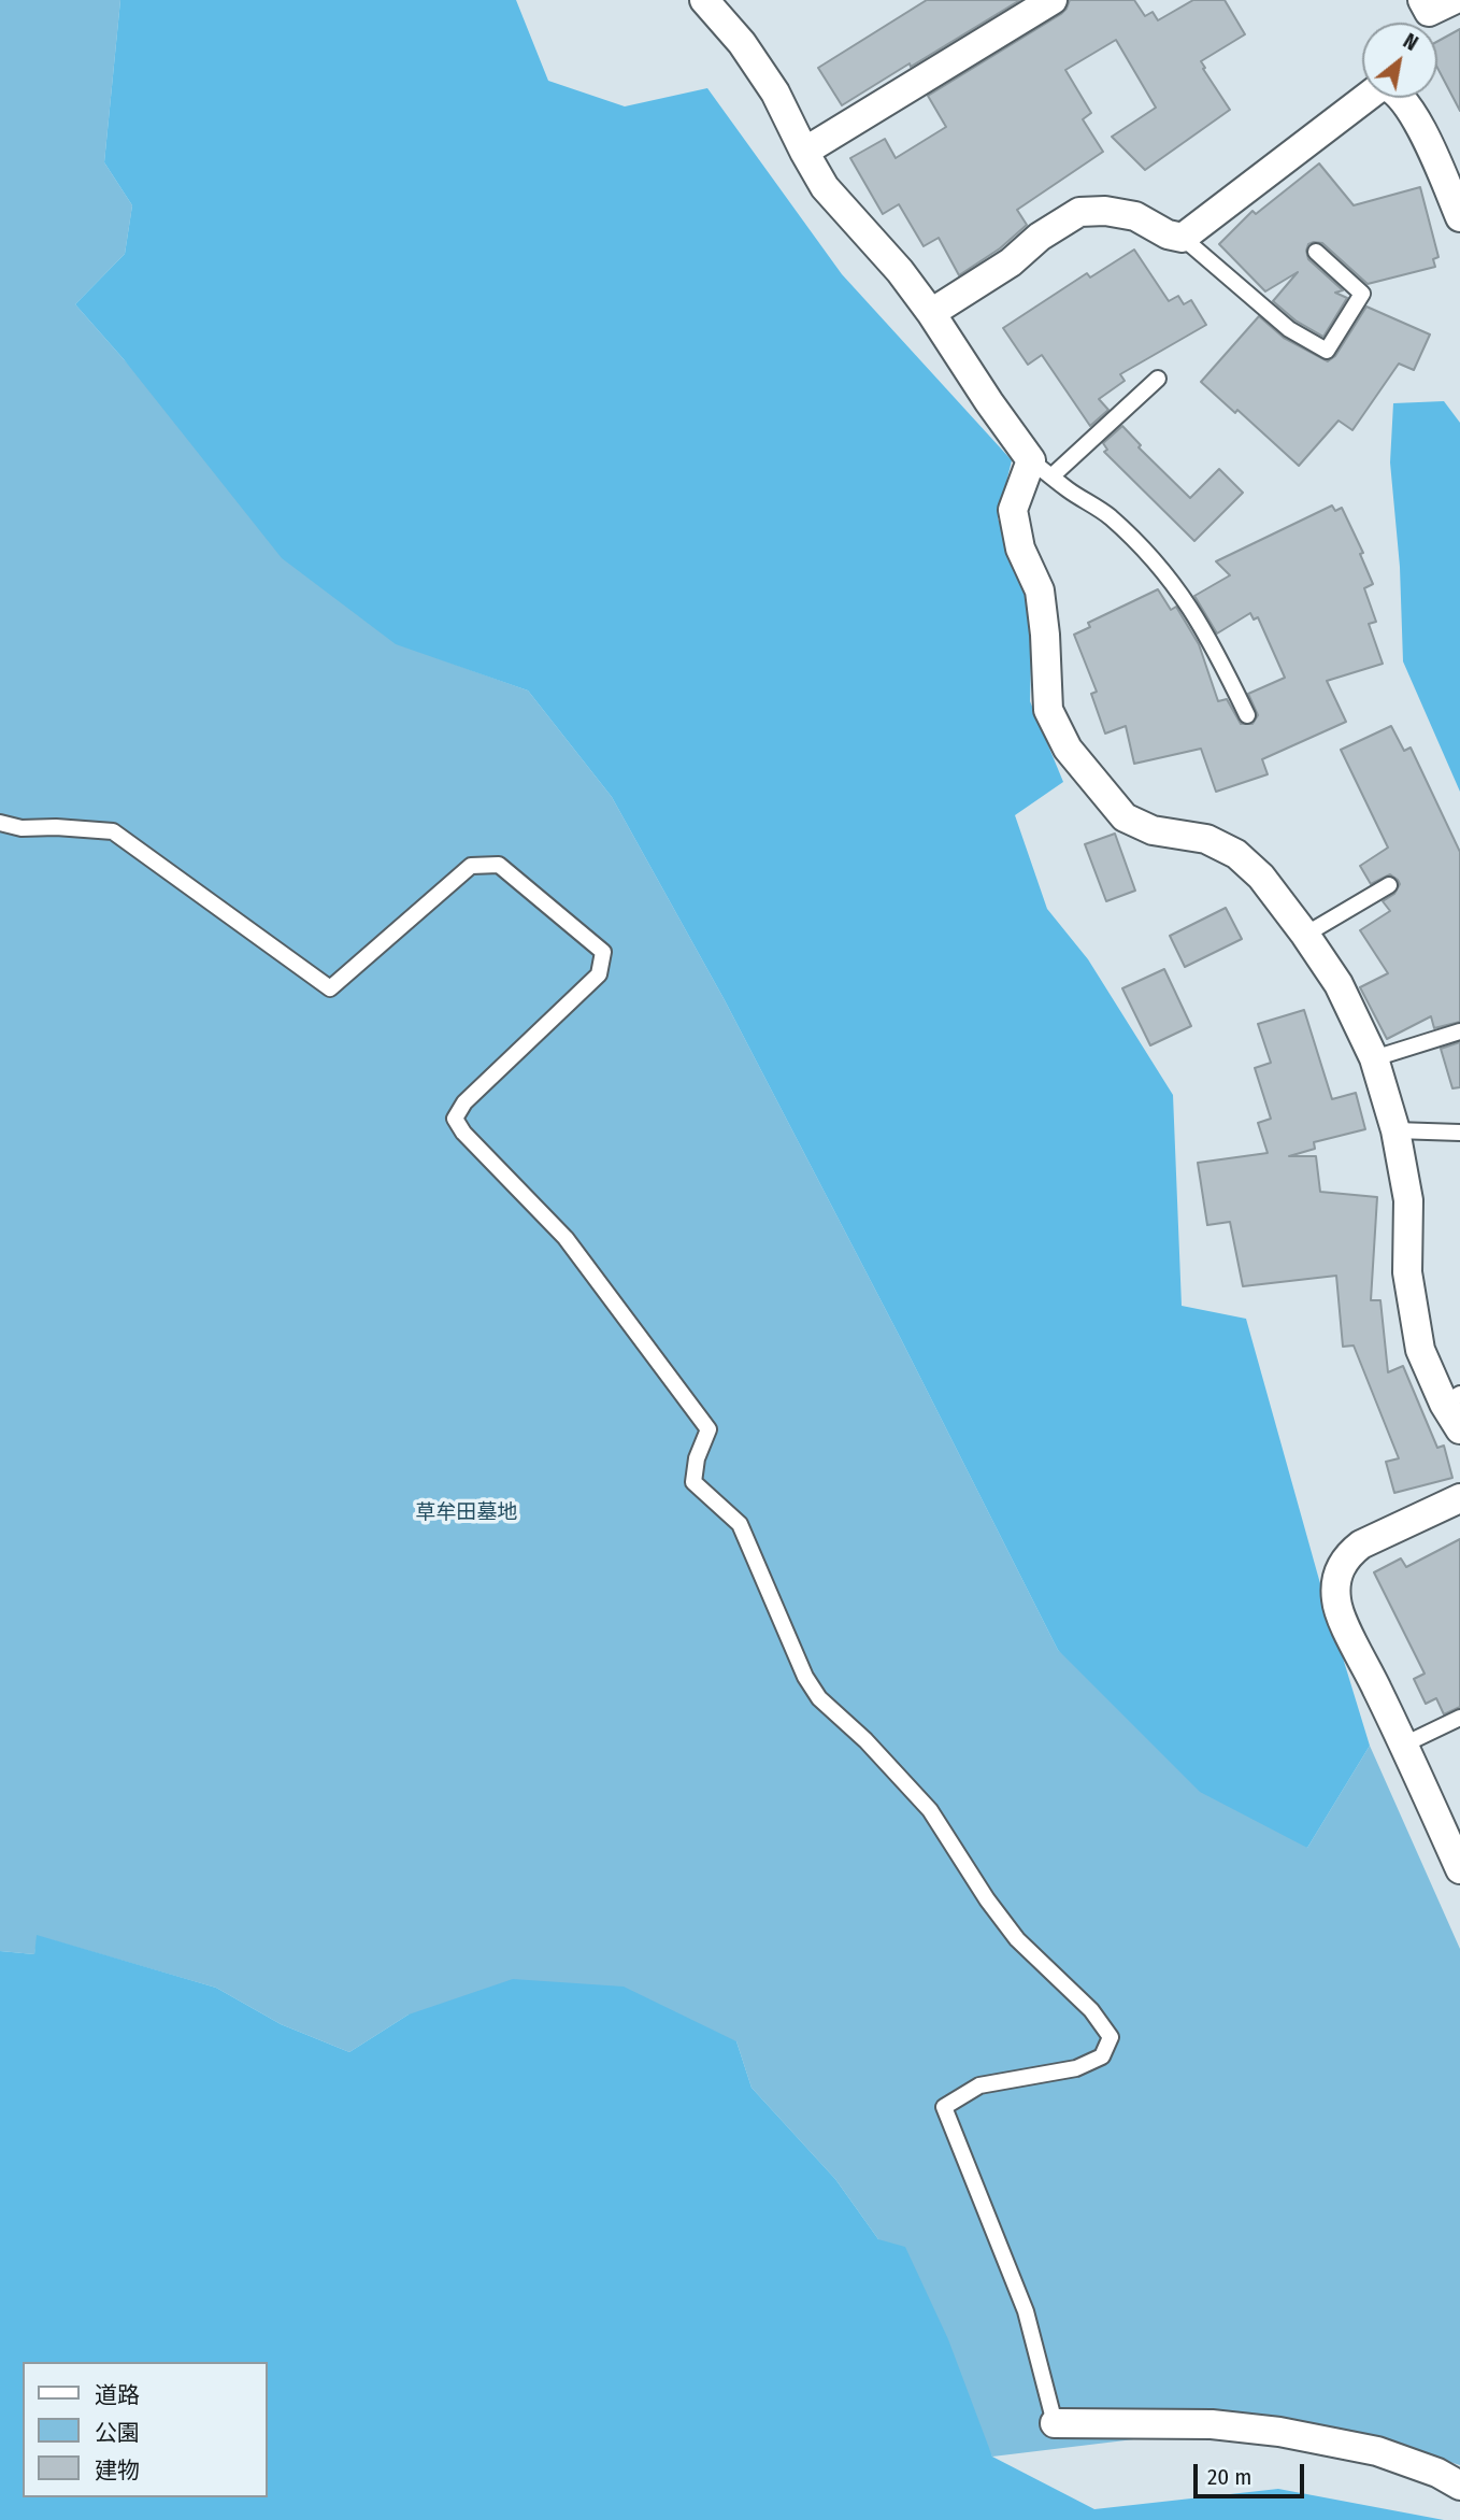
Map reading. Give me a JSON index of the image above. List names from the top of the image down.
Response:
{
  "parks": ["草牟田墓地"],
  "legend": ["道路", "公園", "建物"],
  "scale_bar": "20 m",
  "north": "top right"
}
